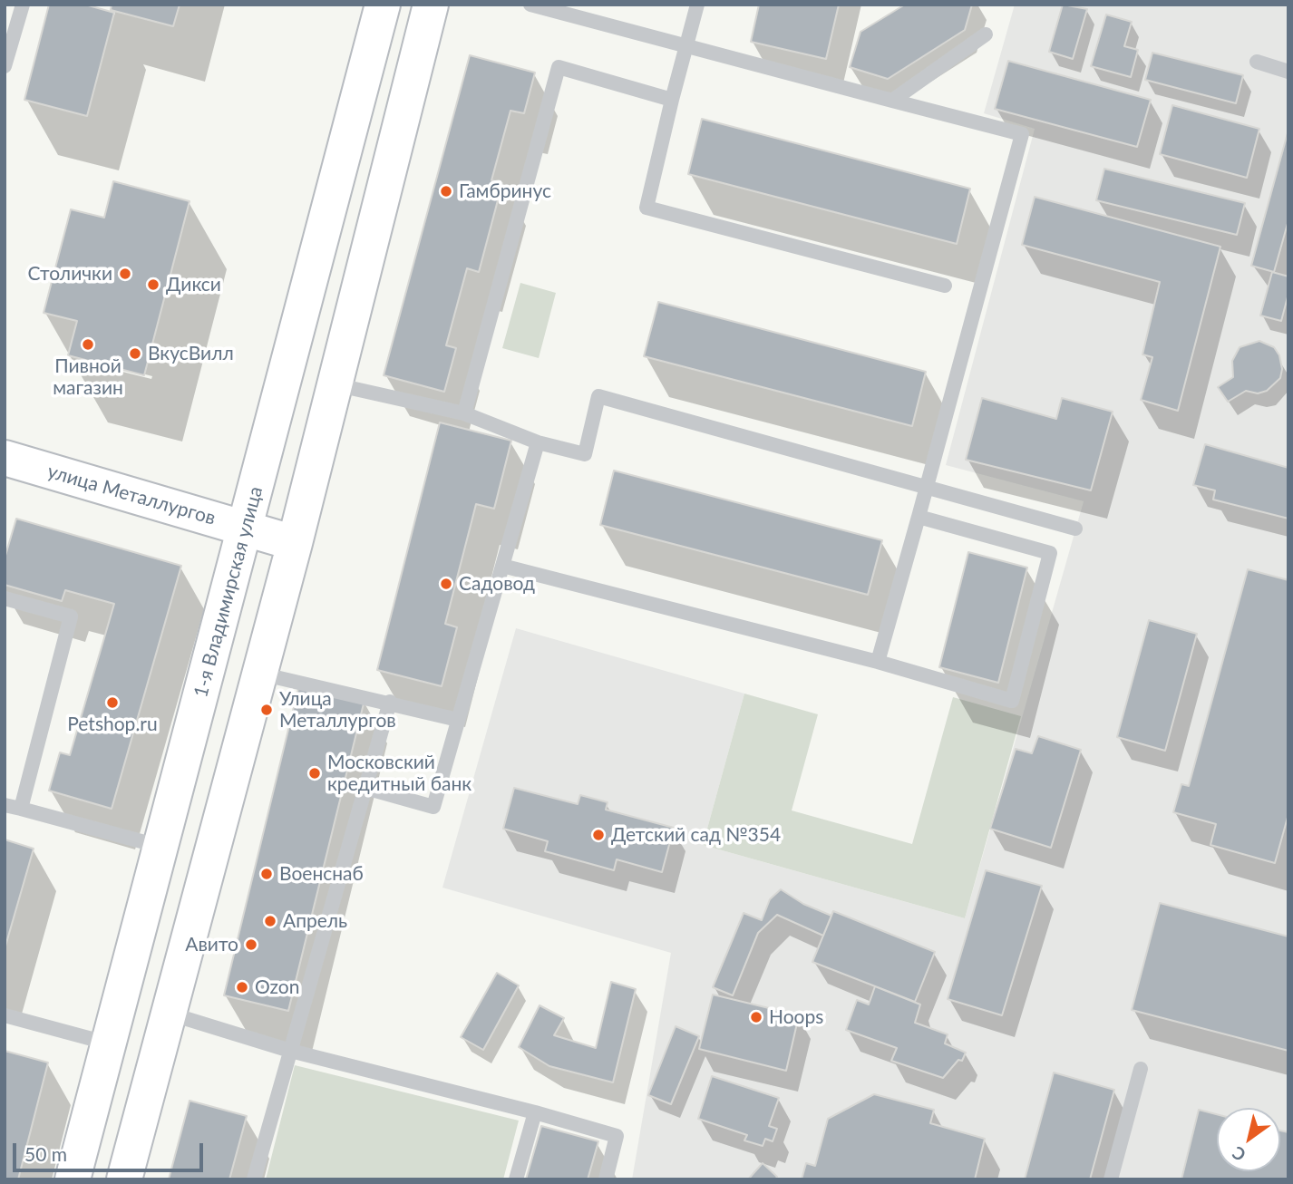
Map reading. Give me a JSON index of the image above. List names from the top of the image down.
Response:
{
  "streets": {
    "main road": ["улица Металлургов", "1-я Владимирская улица"]
  },
  "crossings": [
    ["улица Металлургов", "1-я Владимирская улица"]
  ],
  "places": [
    "Гамбринус",
    "Столички",
    "Дикси",
    "Пивной магазин",
    "ВкусВилл",
    "Садовод",
    "Petshop.ru",
    "Улица Металлургов",
    "Московский кредитный банк",
    "Детский сад №354",
    "Военснаб",
    "Апрель",
    "Авито",
    "Ozon",
    "Hoops"
  ],
  "scale_bar": "50 m",
  "north": "bottom left"
}
